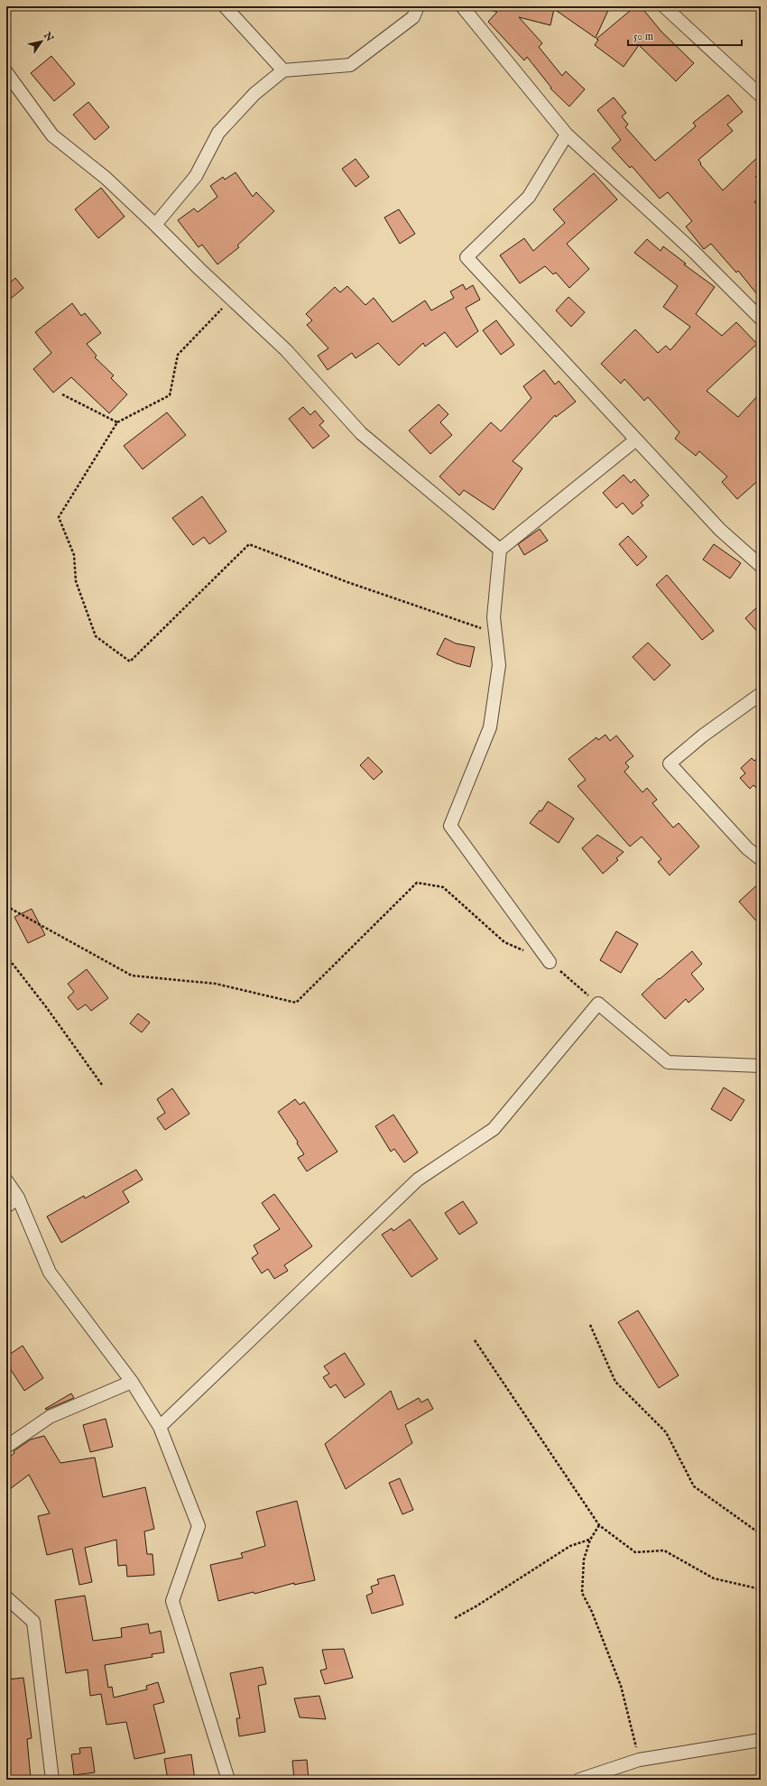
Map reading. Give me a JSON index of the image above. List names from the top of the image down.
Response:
{
  "scale_bar": "50 m",
  "north": "top right"
}
